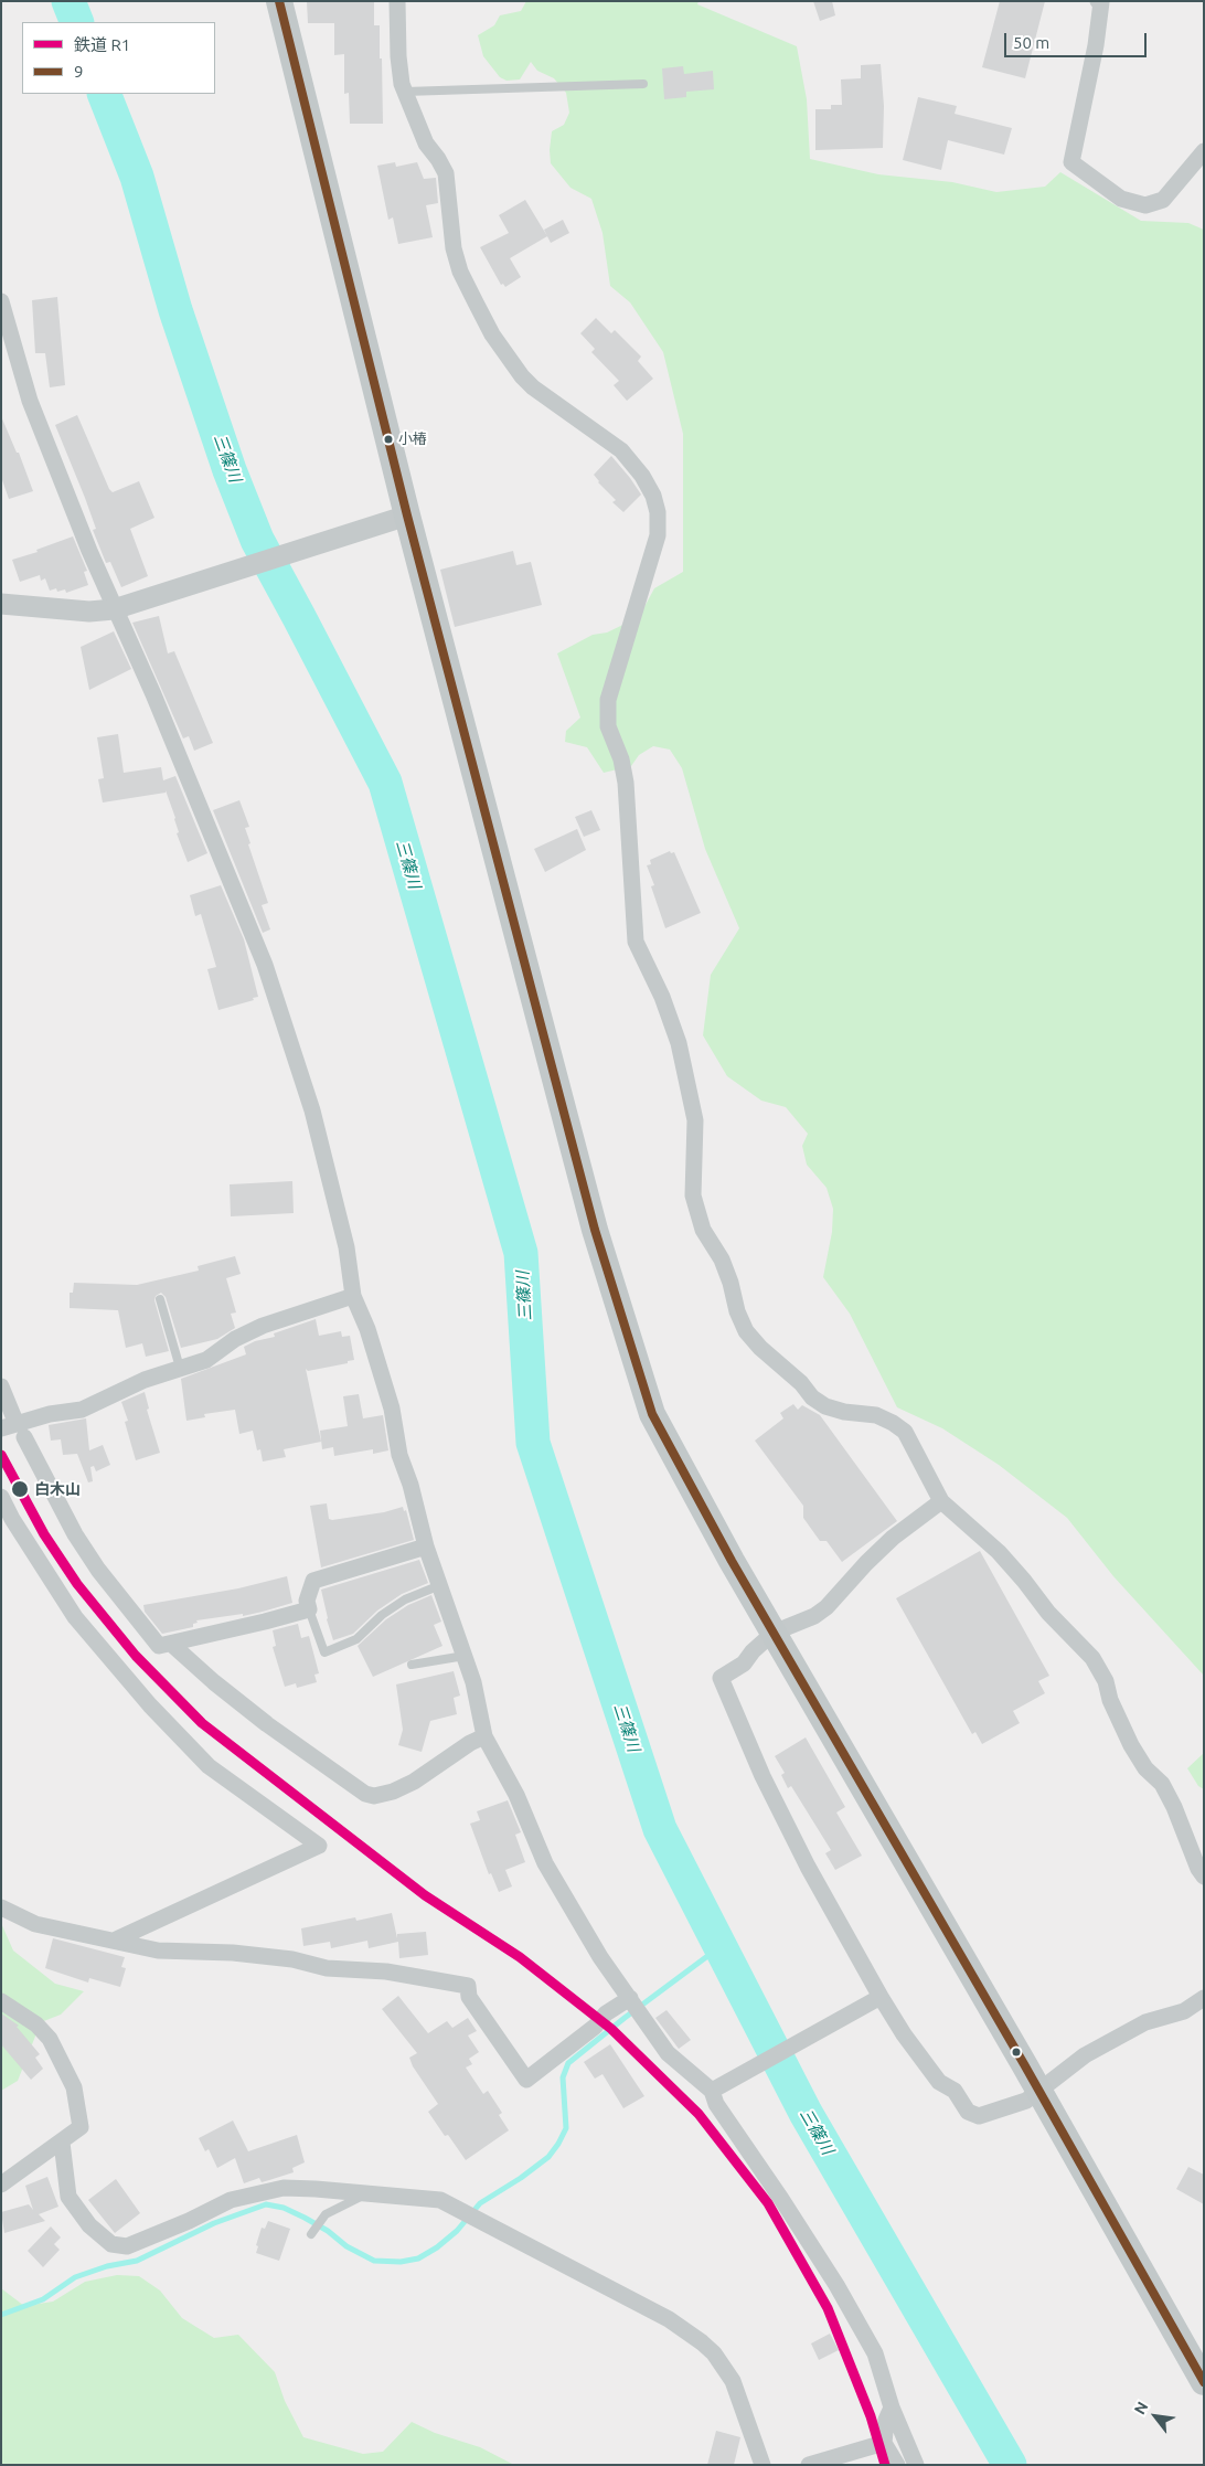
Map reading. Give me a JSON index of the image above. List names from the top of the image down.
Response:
{
  "water": ["三篠川"],
  "places": ["小椿", "白木山"],
  "lines": ["transit line 9", "rail line R1"],
  "legend": ["鉄道 R1", "9"],
  "scale_bar": "50 m",
  "north": "top left"
}
